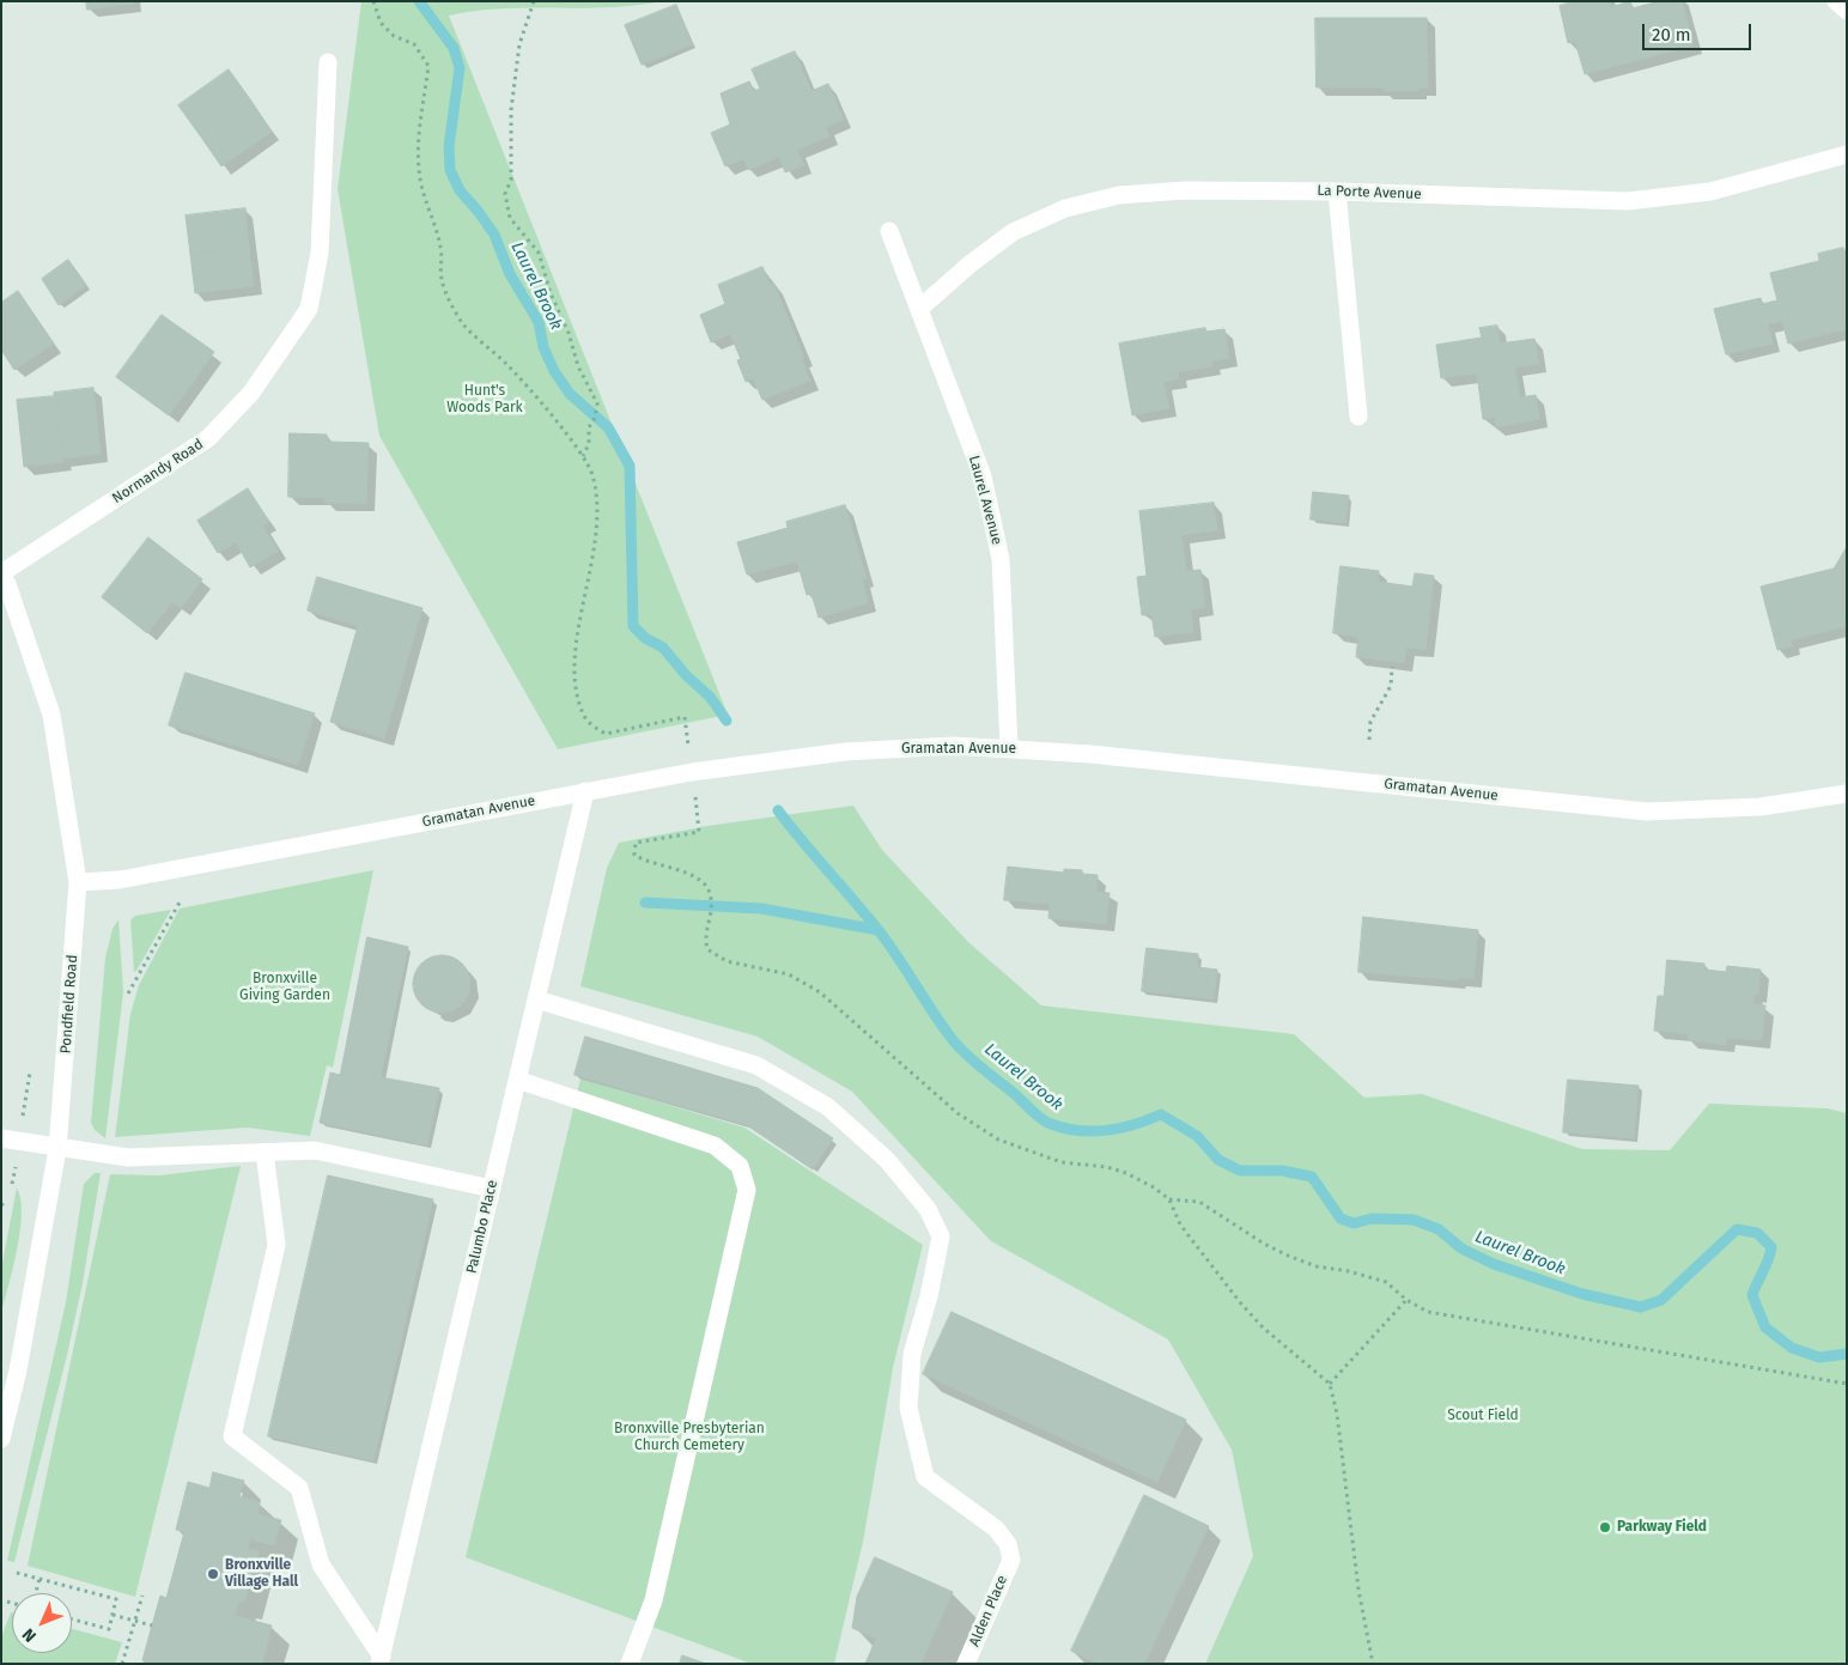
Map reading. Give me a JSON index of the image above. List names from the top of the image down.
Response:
{
  "streets": {
    "street": [
      "La Porte Avenue",
      "Normandy Road",
      "Laurel Avenue",
      "Gramatan Avenue",
      "Pondfield Road",
      "Palumbo Place",
      "Alden Place"
    ]
  },
  "crossings": [
    ["La Porte Avenue", "Laurel Avenue"],
    ["Normandy Road", "Pondfield Road"],
    ["Laurel Avenue", "Gramatan Avenue"],
    ["Gramatan Avenue", "Pondfield Road"],
    ["Gramatan Avenue", "Palumbo Place"],
    ["Palumbo Place", "Alden Place"]
  ],
  "water": ["Laurel Brook"],
  "parks": [
    "Hunt's Woods Park",
    "Bronxville Giving Garden",
    "Scout Field",
    "Bronxville Presbyterian Church Cemetery"
  ],
  "places": ["Parkway Field", "Bronxville Village Hall"],
  "scale_bar": "20 m",
  "north": "bottom left"
}
